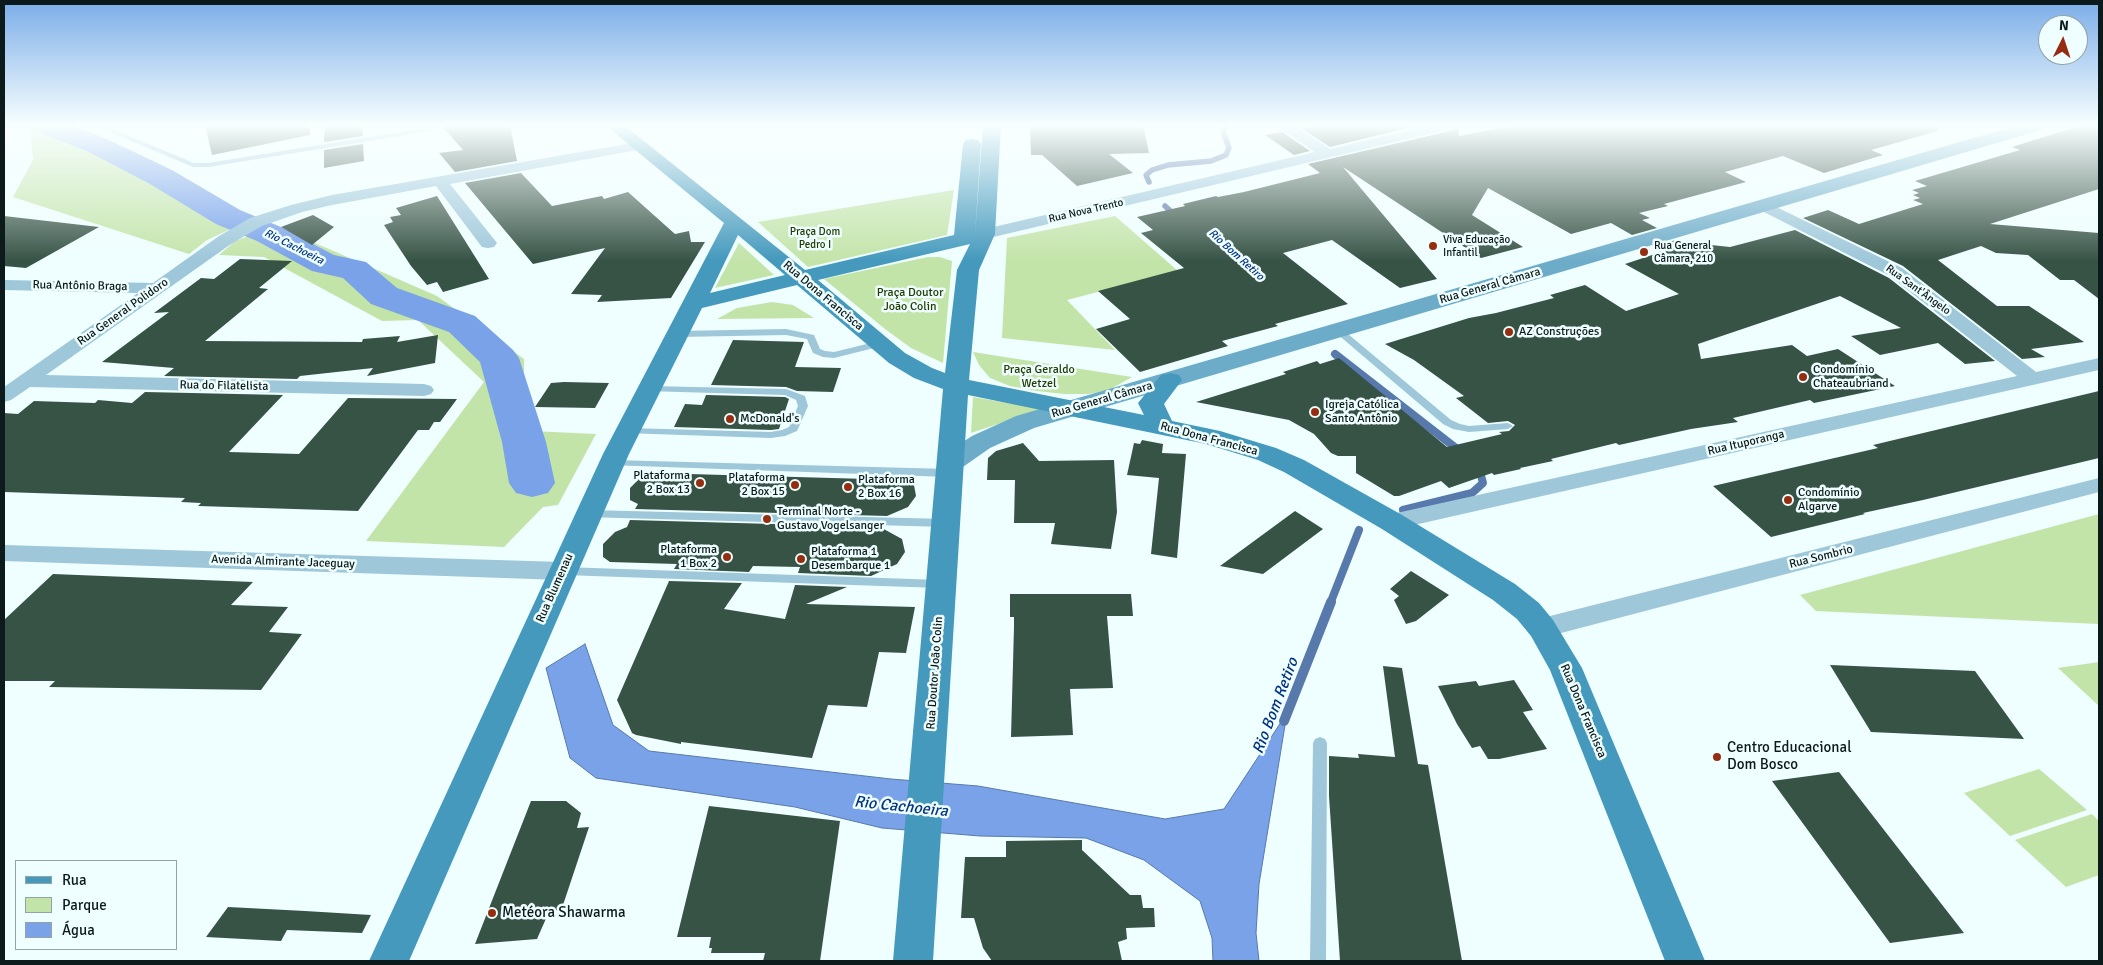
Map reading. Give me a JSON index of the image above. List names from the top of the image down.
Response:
{
  "streets": {
    "main road": [
      "Rua General Câmara",
      "Rua Dona Francisca",
      "Rua Blumenau",
      "Rua Doutor João Colin"
    ],
    "street": [
      "Rua Nova Trento",
      "Rua Antônio Braga",
      "Rua Sant'Ângelo",
      "Rua General Polidoro",
      "Rua do Filatelista",
      "Rua Ituporanga",
      "Rua Sombrio",
      "Avenida Almirante Jaceguay"
    ]
  },
  "crossings": [
    ["Rua Nova Trento", "Rua Doutor João Colin"],
    ["Rua Antônio Braga", "Rua General Polidoro"],
    ["Rua General Câmara", "Rua Sant'Ângelo"],
    ["Rua General Câmara", "Rua Dona Francisca"],
    ["Rua General Câmara", "Rua Doutor João Colin"],
    ["Rua Sant'Ângelo", "Rua Ituporanga"],
    ["Rua Dona Francisca", "Rua Ituporanga"],
    ["Rua Dona Francisca", "Rua Sombrio"],
    ["Rua Dona Francisca", "Rua Blumenau"],
    ["Rua Dona Francisca", "Rua Doutor João Colin"],
    ["Rua General Polidoro", "Rua do Filatelista"],
    ["Avenida Almirante Jaceguay", "Rua Blumenau"]
  ],
  "water": ["Rio Cachoeira", "Rio Bom Retiro"],
  "parks": ["Praça Dom Pedro I", "Praça Doutor João Colin", "Praça Geraldo Wetzel"],
  "places": [
    "Viva Educação Infantil",
    "Rua General Câmara, 210",
    "AZ Construções",
    "Condomínio Chateaubriand",
    "Igreja Católica Santo Antônio",
    "McDonald's",
    "Plataforma 2 Box 13",
    "Plataforma 2 Box 15",
    "Plataforma 2 Box 16",
    "Condomínio Algarve",
    "Terminal Norte - Gustavo Vogelsanger",
    "Plataforma 1 Box 2",
    "Plataforma 1 Desembarque 1",
    "Centro Educacional Dom Bosco",
    "Metéora Shawarma"
  ],
  "legend": ["Rua", "Parque", "Água"],
  "north": "top"
}
